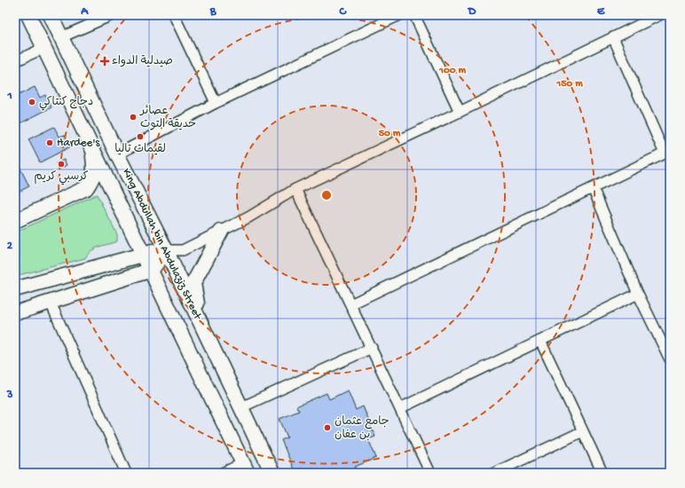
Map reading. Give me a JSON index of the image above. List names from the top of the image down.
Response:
{
  "streets": {
    "main road": ["King Abdullah bin Abdulaziz Street"]
  },
  "places": {
    "health": ["صيدلية الدواء"],
    "other": [
      "دجاج كنتاكي",
      "عصائر حديقة التوت",
      "لقيمات تاليا",
      "Hardee's",
      "كرسبي كريم",
      "جامع عثمان بن عفان"
    ]
  },
  "grid": {
    "columns": [
      "A",
      "B",
      "C",
      "D",
      "E"
    ],
    "rows": ["1", "2", "3"]
  },
  "rings": ["100 m", "150 m", "50 m"]
}
